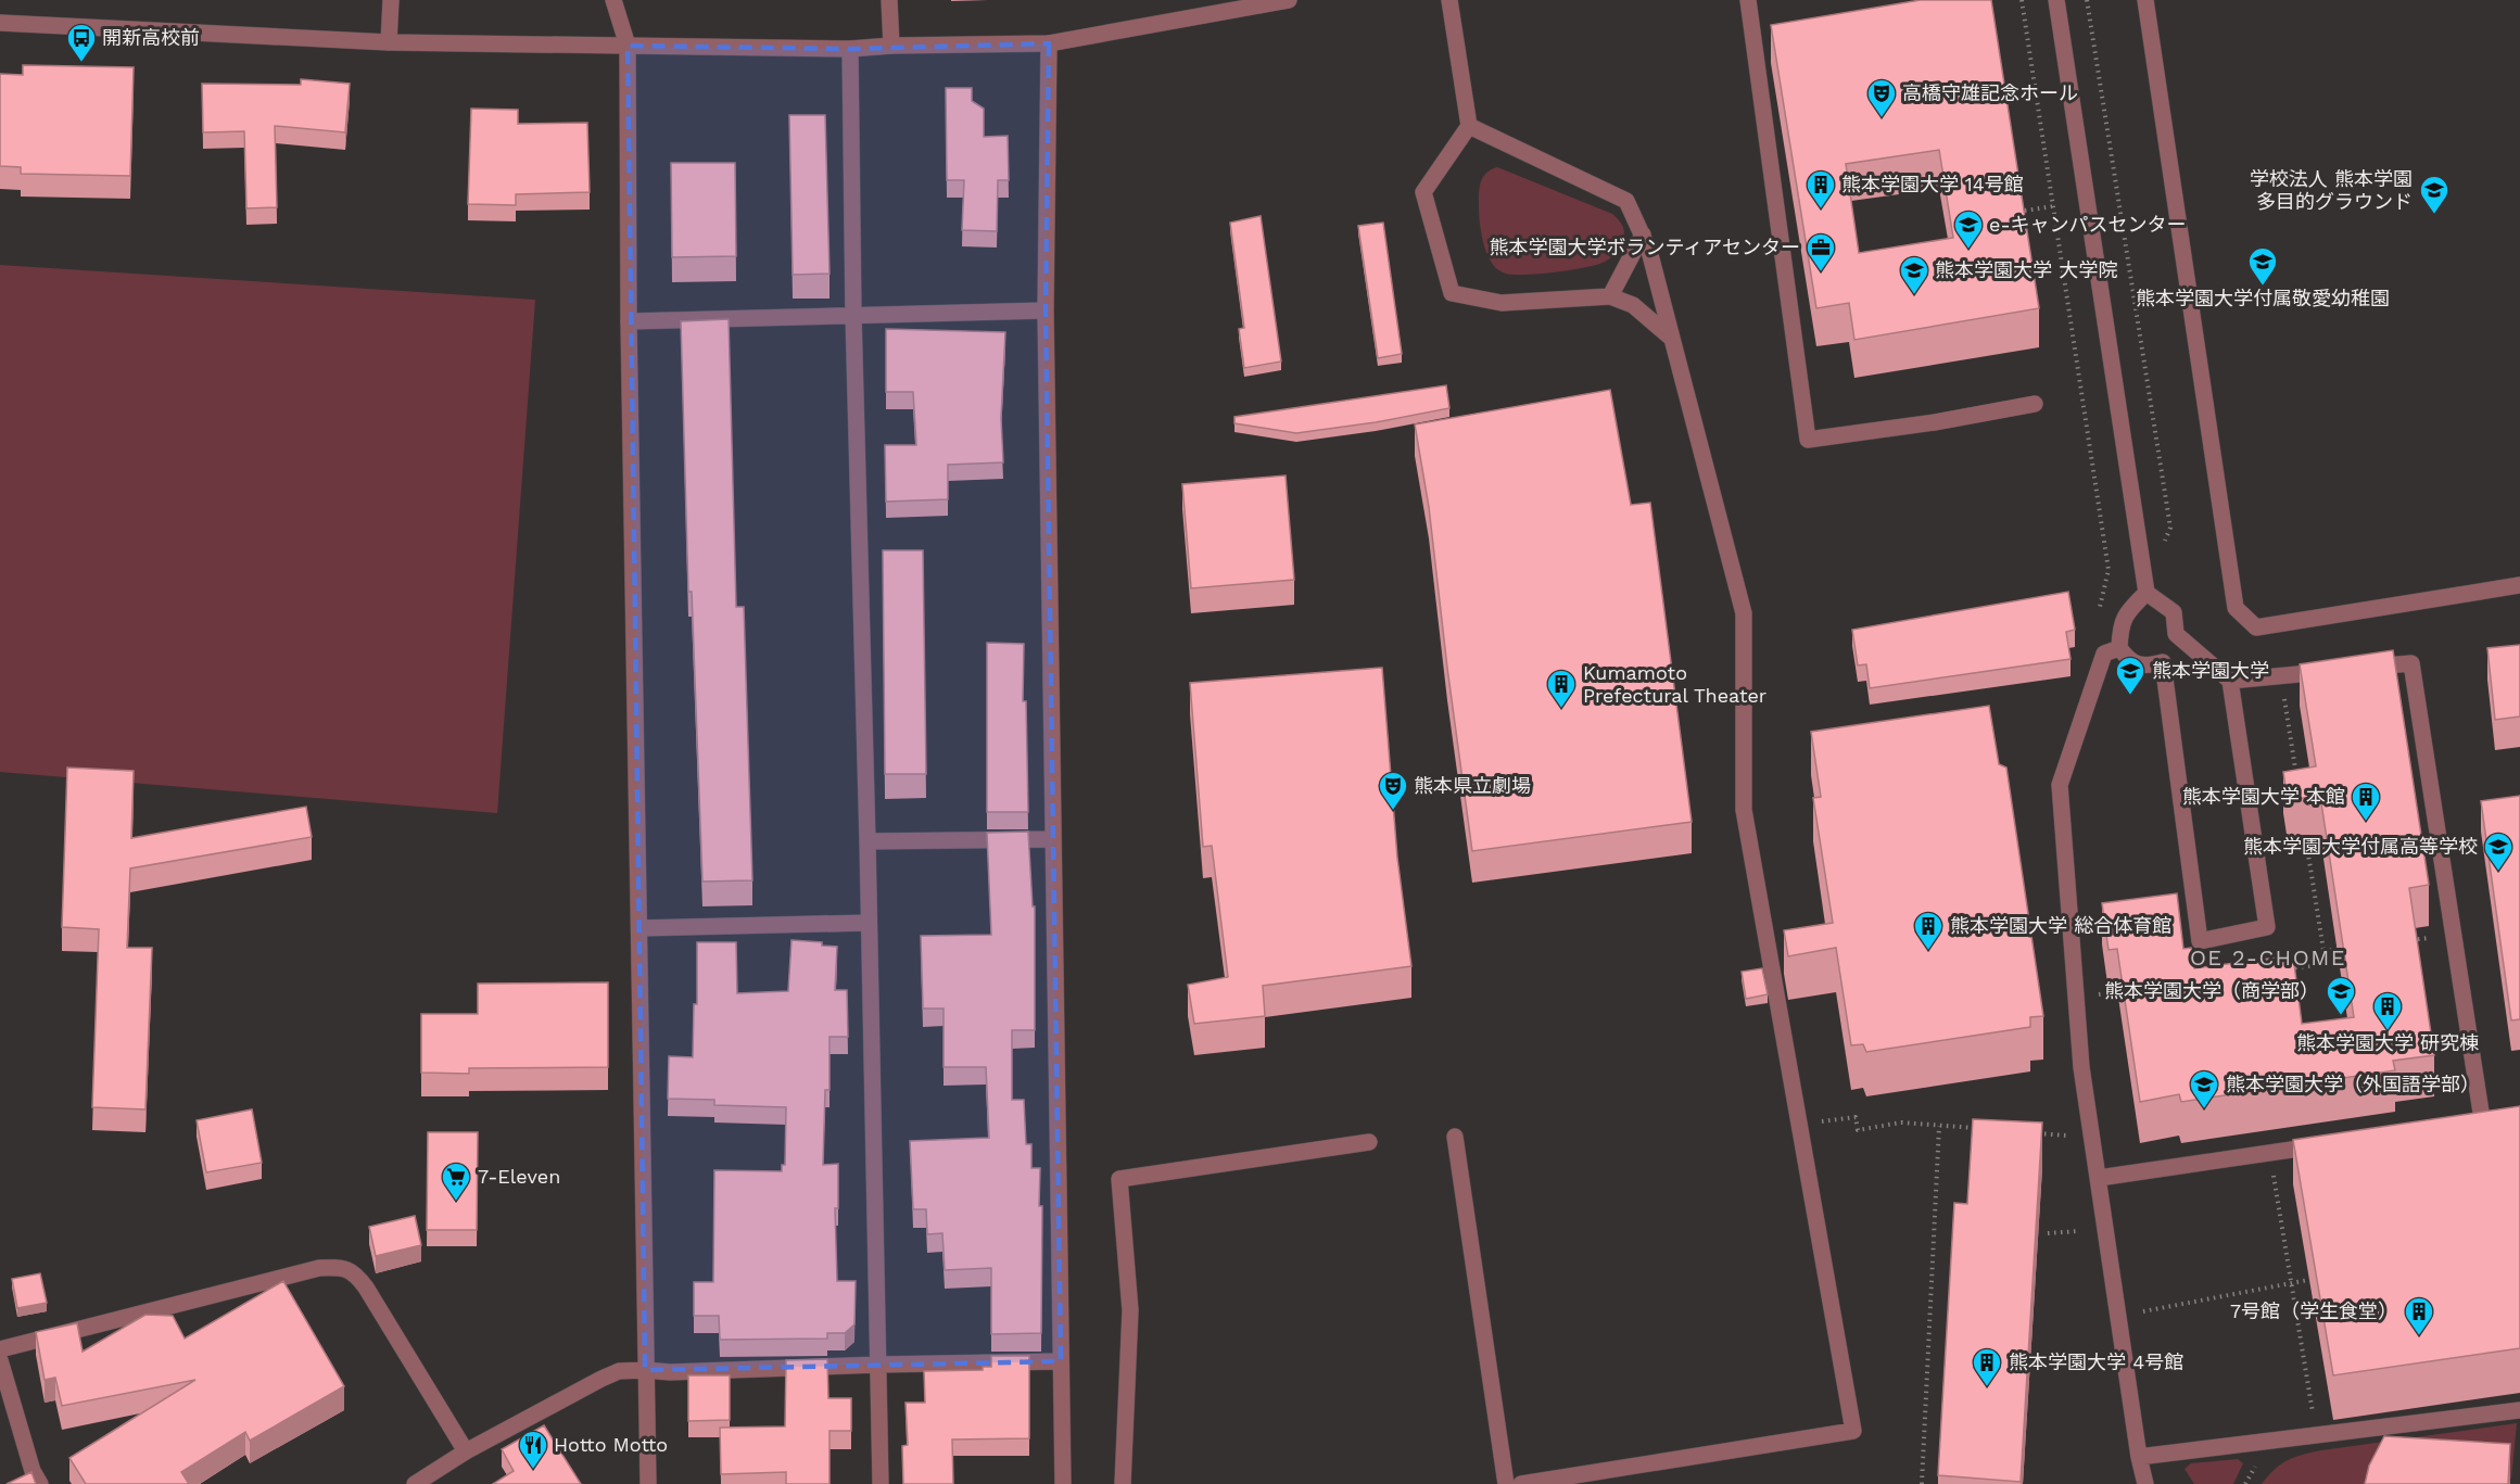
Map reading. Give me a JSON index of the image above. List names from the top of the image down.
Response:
{
  "districts": ["OE 2-CHOME"],
  "places": {
    "bus stop": ["開新高校前"],
    "theatre": ["高橋守雄記念ホール", "熊本県立劇場"],
    "building": [
      "熊本学園大学 14号館",
      "Kumamoto Prefectural Theater",
      "熊本学園大学 本館",
      "熊本学園大学 総合体育館",
      "熊本学園大学 研究棟",
      "7号館（学生食堂）",
      "熊本学園大学 4号館"
    ],
    "school or university": [
      "学校法人 熊本学園 多目的グラウンド",
      "e-キャンパスセンター",
      "熊本学園大学付属敬愛幼稚園",
      "熊本学園大学 大学院",
      "熊本学園大学",
      "熊本学園大学付属高等学校",
      "熊本学園大学（商学部）",
      "熊本学園大学（外国語学部）"
    ],
    "office": ["熊本学園大学ボランティアセンター"],
    "supermarket": ["7-Eleven"],
    "restaurant": ["Hotto Motto"]
  }
}
